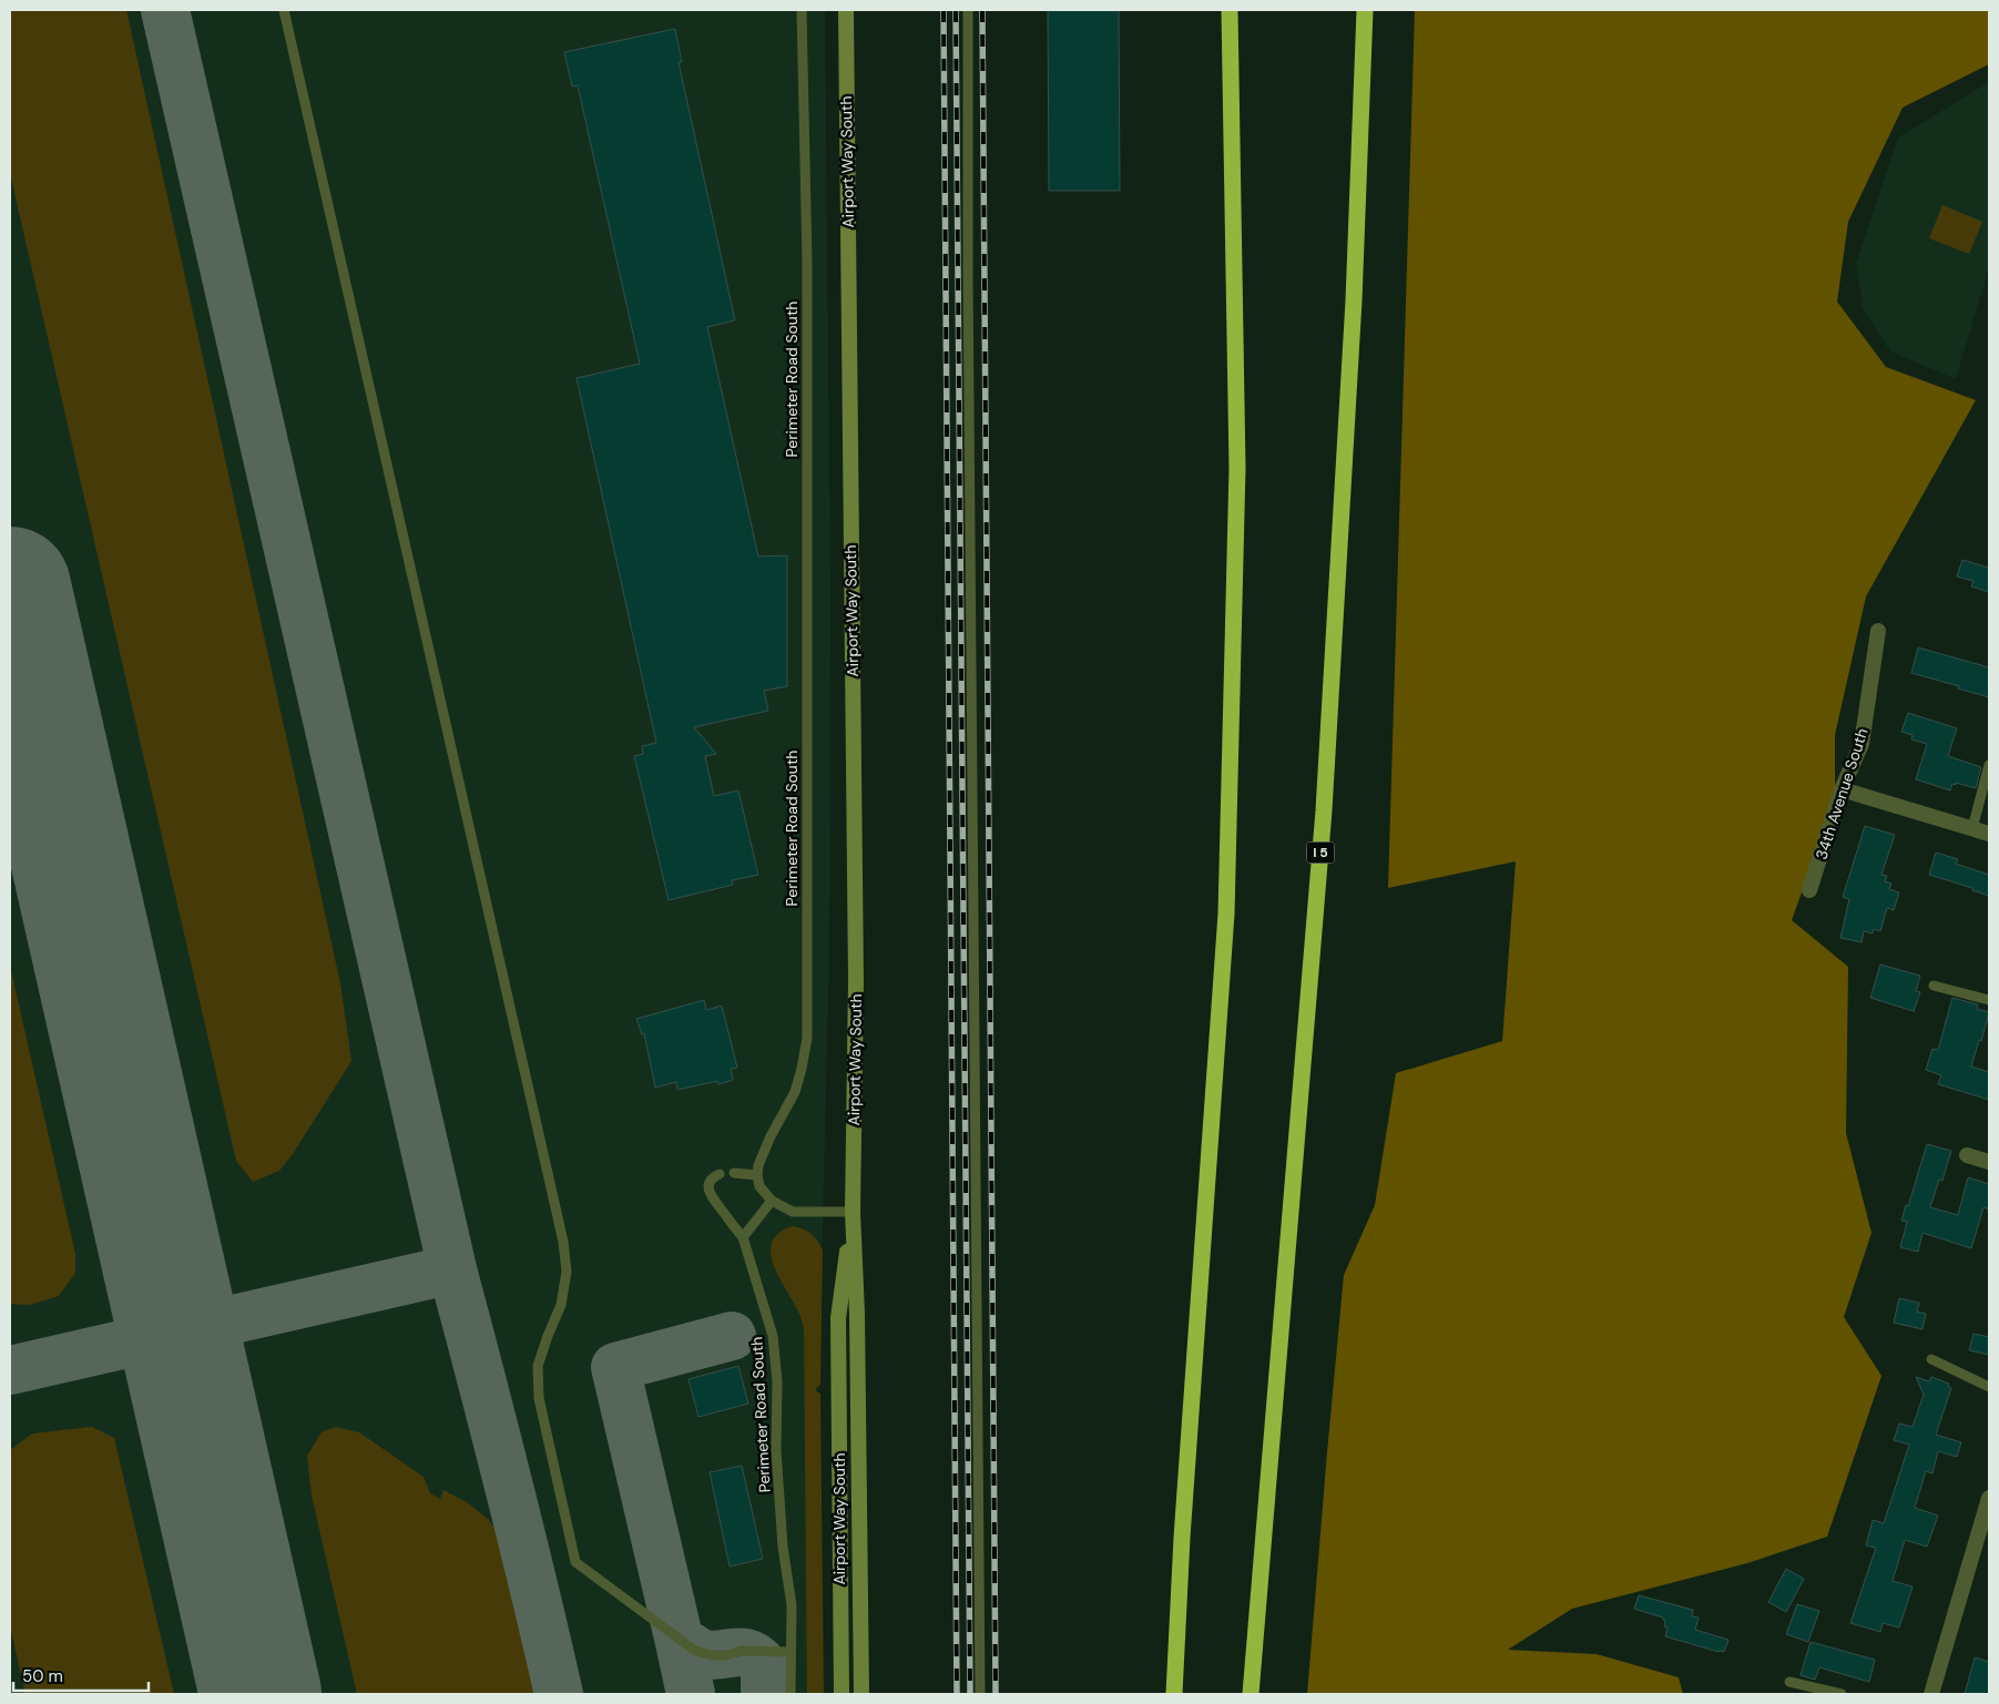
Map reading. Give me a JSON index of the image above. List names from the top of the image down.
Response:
{
  "streets": {
    "highway": ["I 5"],
    "main road": ["Airport Way South"],
    "street": ["34th Avenue South"],
    "lane": ["Perimeter Road South"]
  },
  "scale_bar": "50 m"
}
